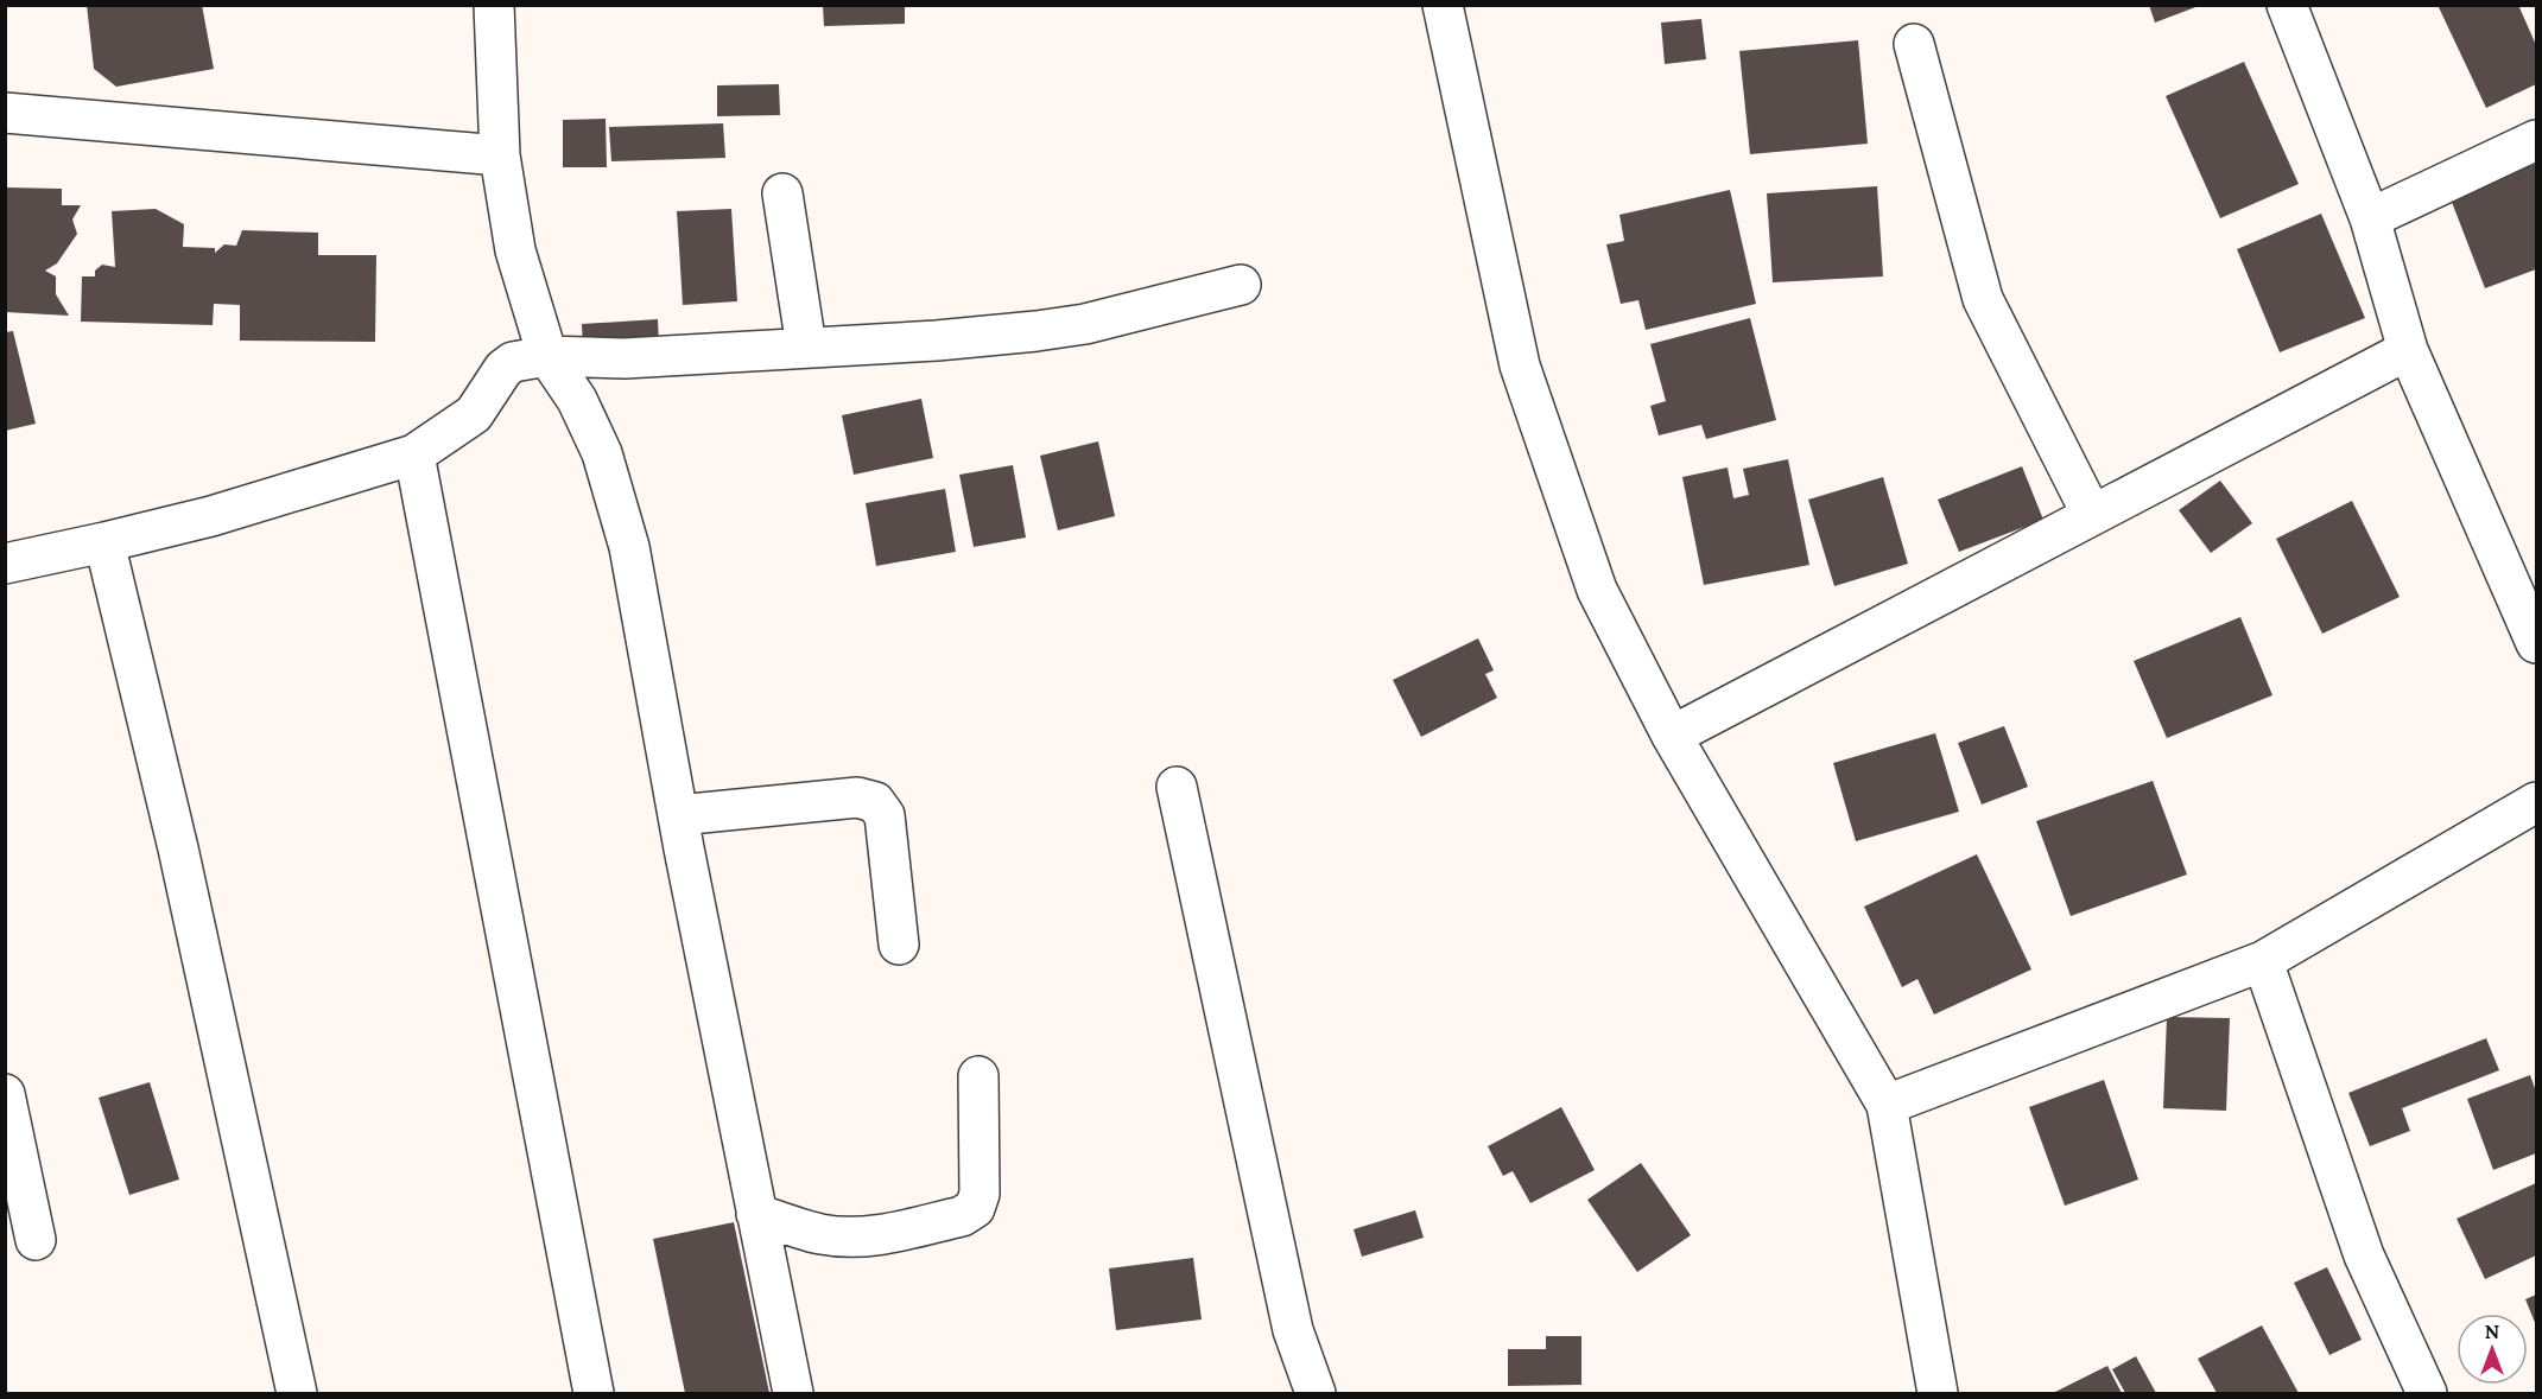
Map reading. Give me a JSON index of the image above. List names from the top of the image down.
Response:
{
  "north": "top"
}
